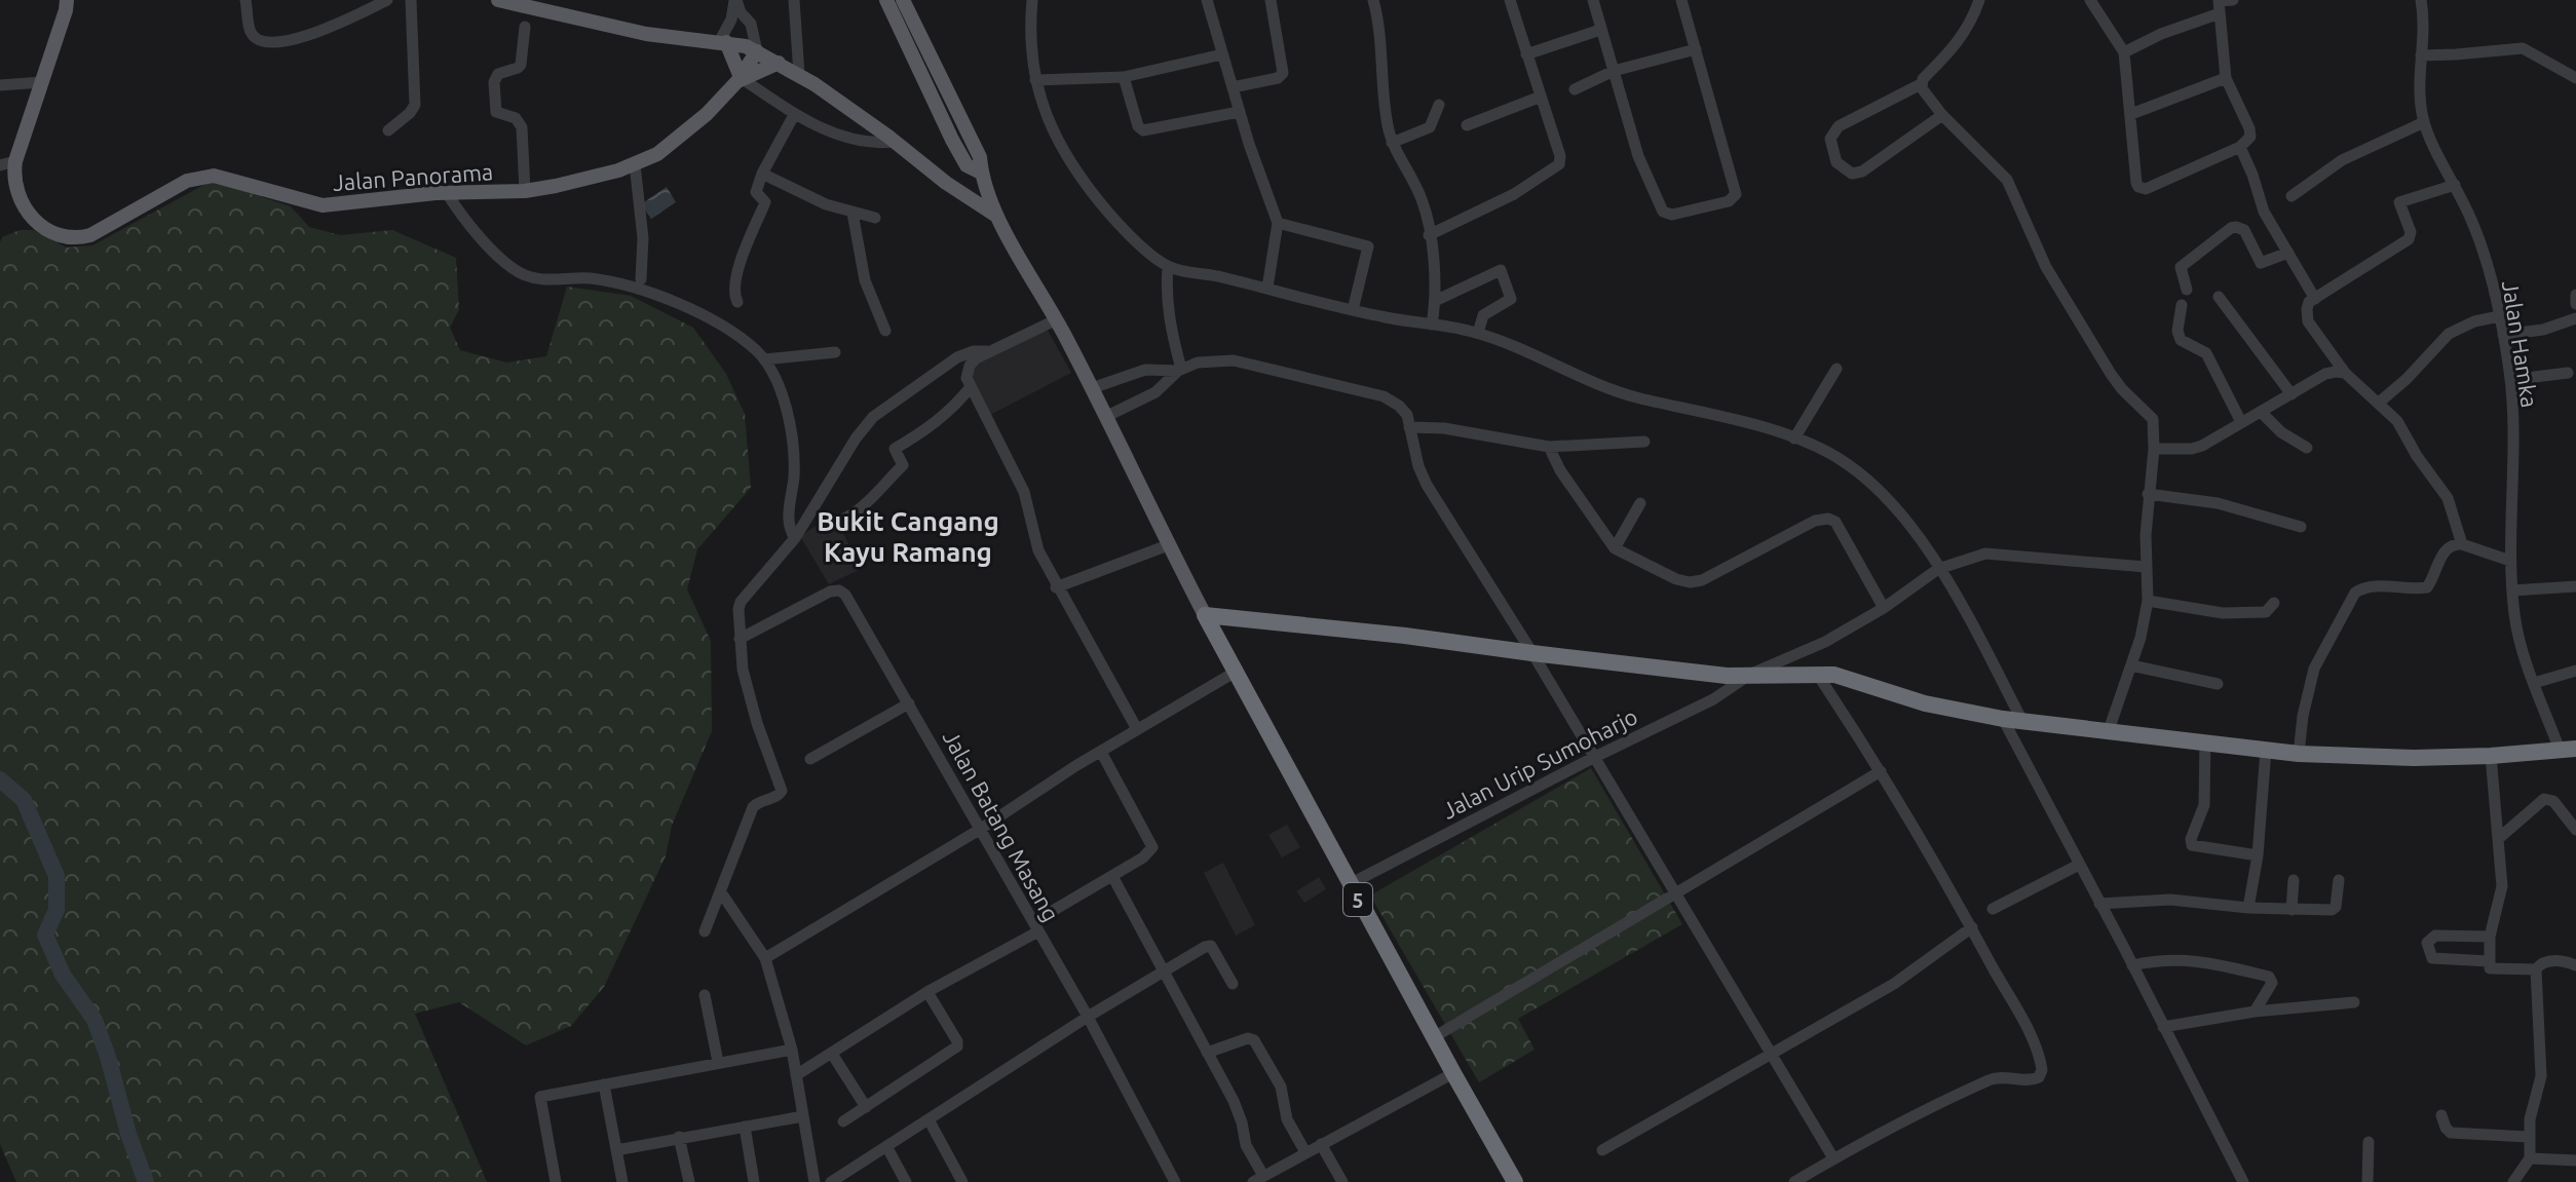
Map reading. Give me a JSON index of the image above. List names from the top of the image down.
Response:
{
  "streets": {
    "highway": ["5"],
    "main road": ["Jalan Panorama"],
    "street": ["Jalan Hamka", "Jalan Urip Sumoharjo", "Jalan Batang Masang"]
  },
  "crossings": [
    ["Jalan Urip Sumoharjo", "5"]
  ],
  "districts": ["Bukit Cangang Kayu Ramang"]
}
